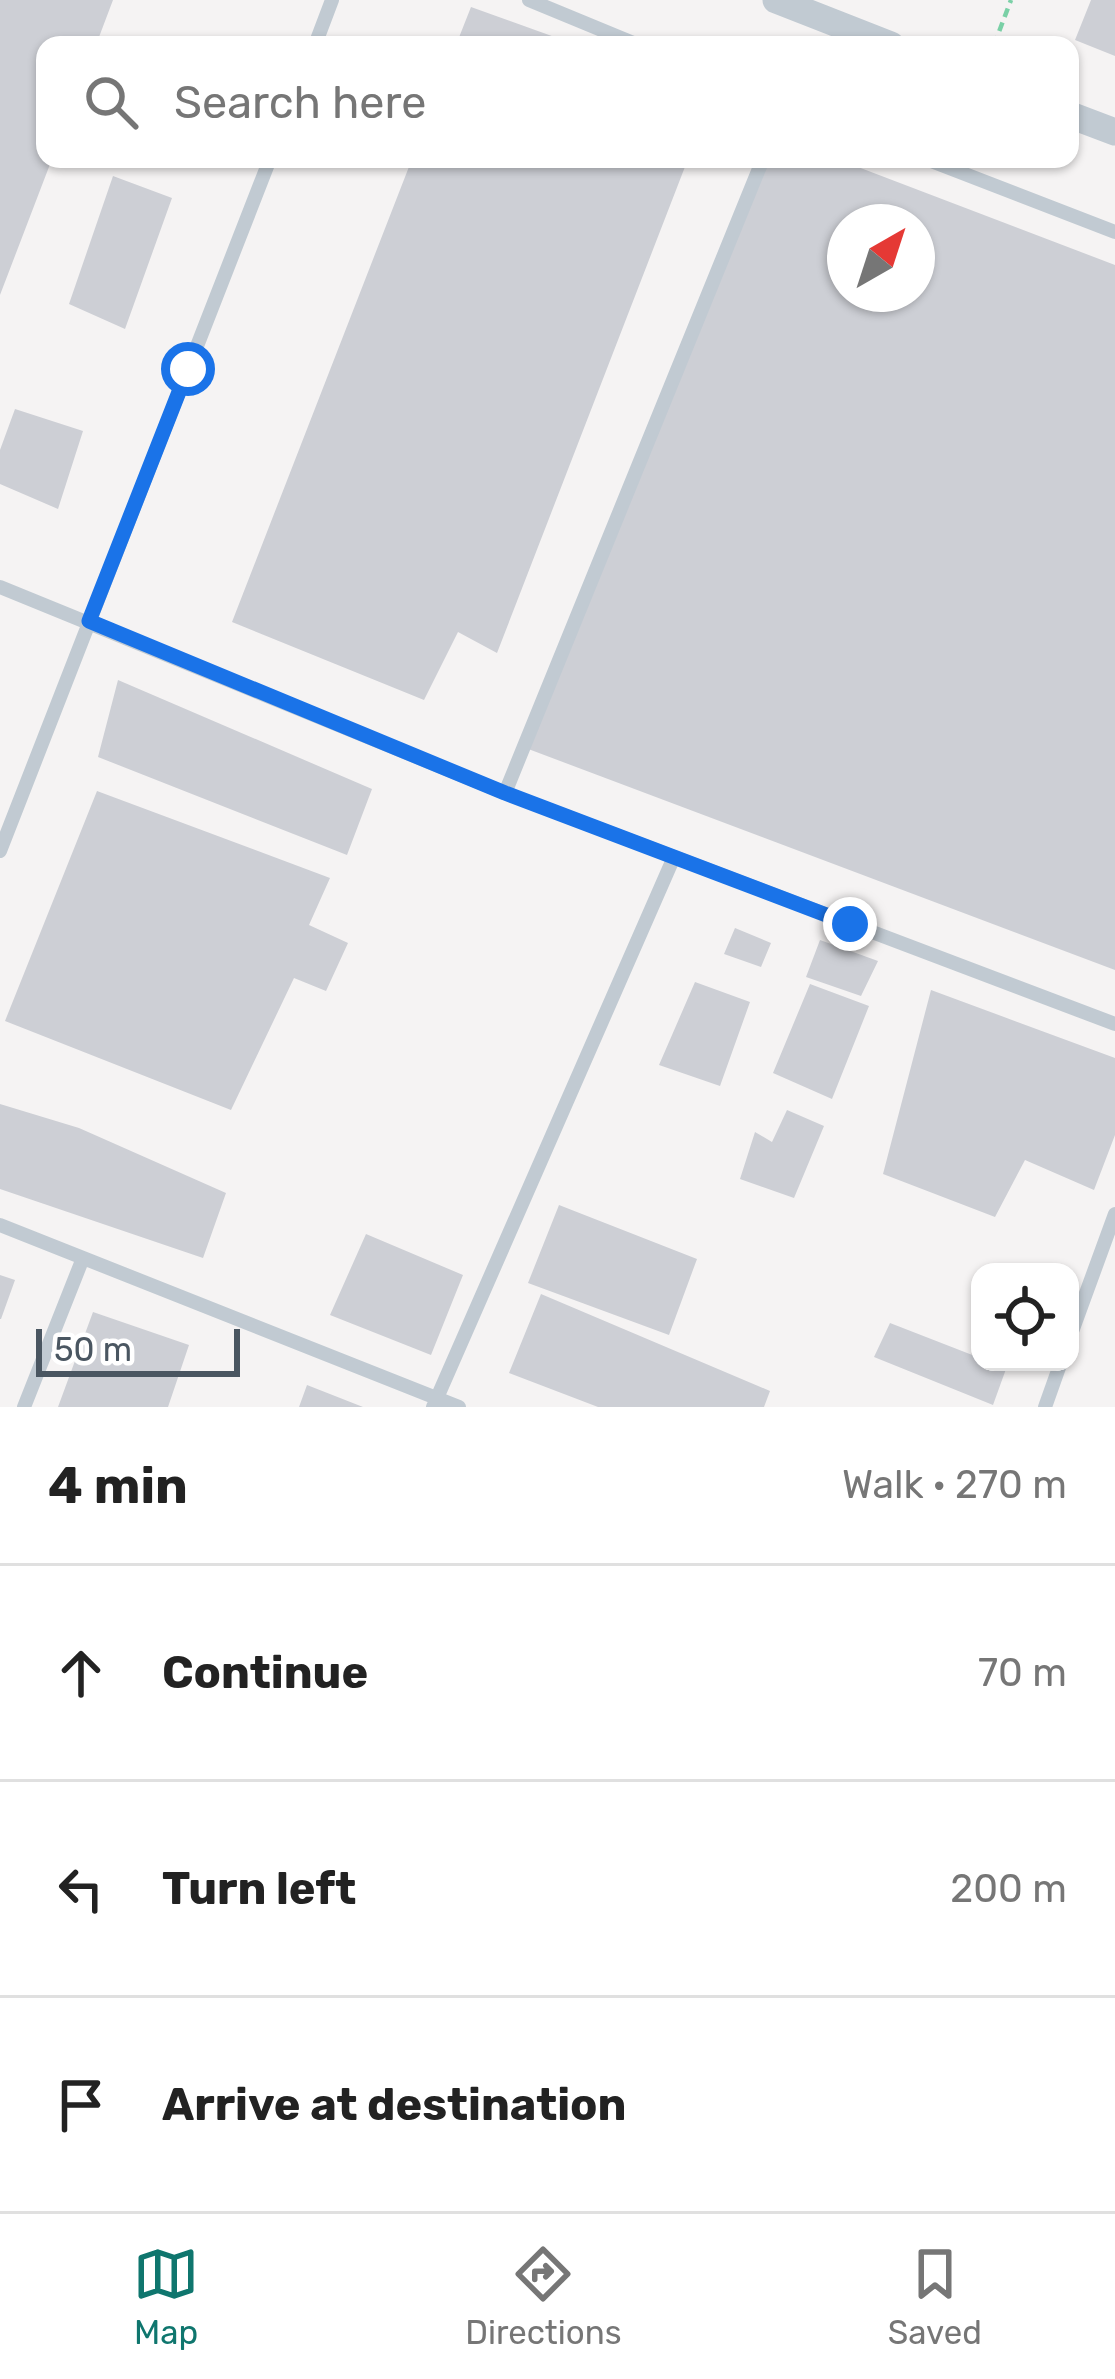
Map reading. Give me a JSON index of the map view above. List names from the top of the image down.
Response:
{
  "scale_bar": "50 m",
  "north": "top right",
  "page": {
    "search": "Search here",
    "scale": "50 m",
    "heading": ["4 min", "Walk · 270 m"],
    "list": [
      ["Continue", "70 m"],
      ["Turn left", "200 m"],
      "Arrive at destination"
    ],
    "nav": ["Map", "Directions", "Saved"]
  }
}
